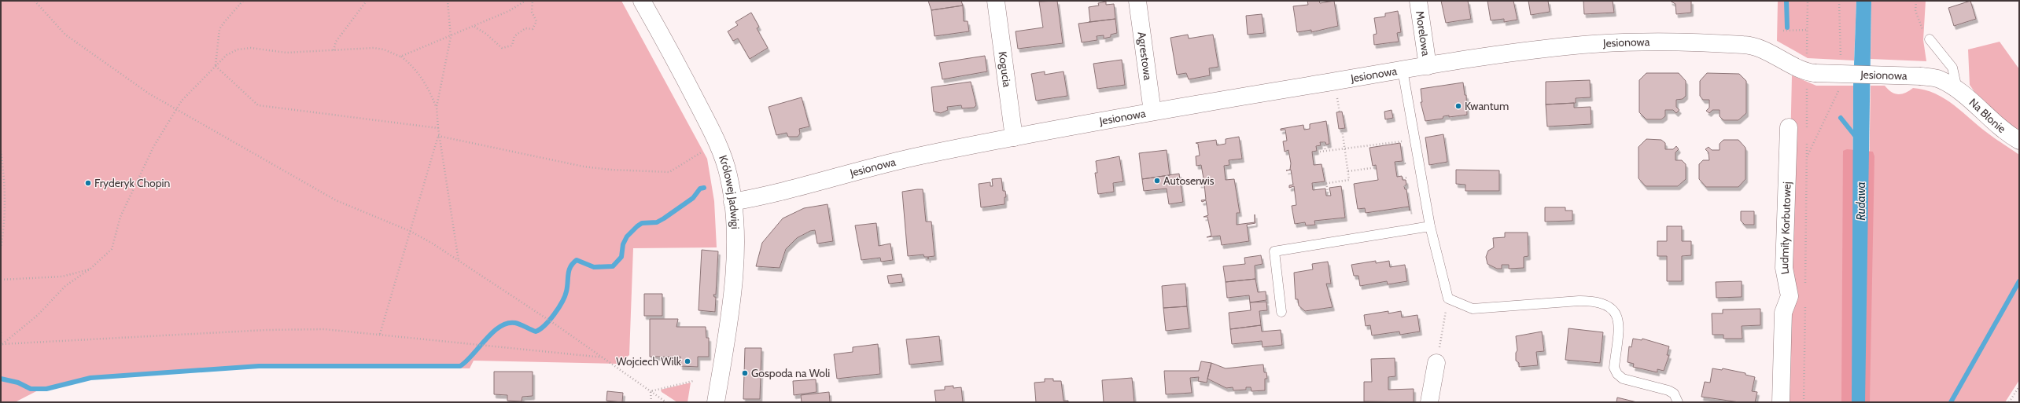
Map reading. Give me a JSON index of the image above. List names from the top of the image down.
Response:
{
  "streets": {
    "street": [
      "Morelowa",
      "Jesionowa",
      "Agrestowa",
      "Kogucia",
      "Na Błonie",
      "Królowej Jadwigi",
      "Ludmiły Korbutowej"
    ]
  },
  "crossings": [
    ["Morelowa", "Jesionowa"],
    ["Jesionowa", "Agrestowa"],
    ["Jesionowa", "Kogucia"],
    ["Jesionowa", "Na Błonie"],
    ["Jesionowa", "Królowej Jadwigi"]
  ],
  "water": ["Rudawa"],
  "places": [
    "Kwantum",
    "Autoserwis",
    "Fryderyk Chopin",
    "Wojciech Wilk",
    "Gospoda na Woli"
  ]
}
